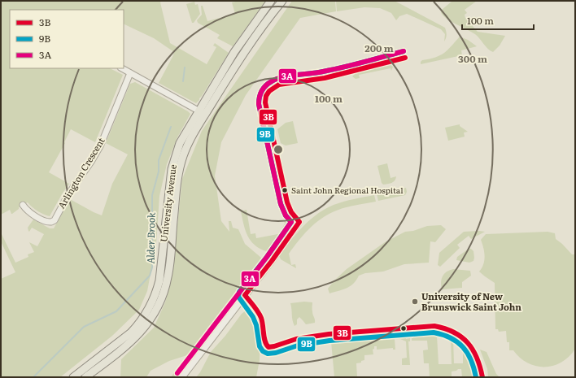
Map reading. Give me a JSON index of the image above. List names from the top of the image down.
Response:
{
  "streets": {
    "main road": ["University Avenue"],
    "street": ["Arlington Crescent"]
  },
  "water": ["Alder Brook"],
  "places": ["Saint John Regional Hospital", "University of New Brunswick Saint John"],
  "lines": ["transit line 9B", "transit line 3A", "transit line 3B"],
  "legend": ["3B", "9B", "3A"],
  "scale_bar": "100 m",
  "rings": ["200 m", "300 m", "100 m"]
}
